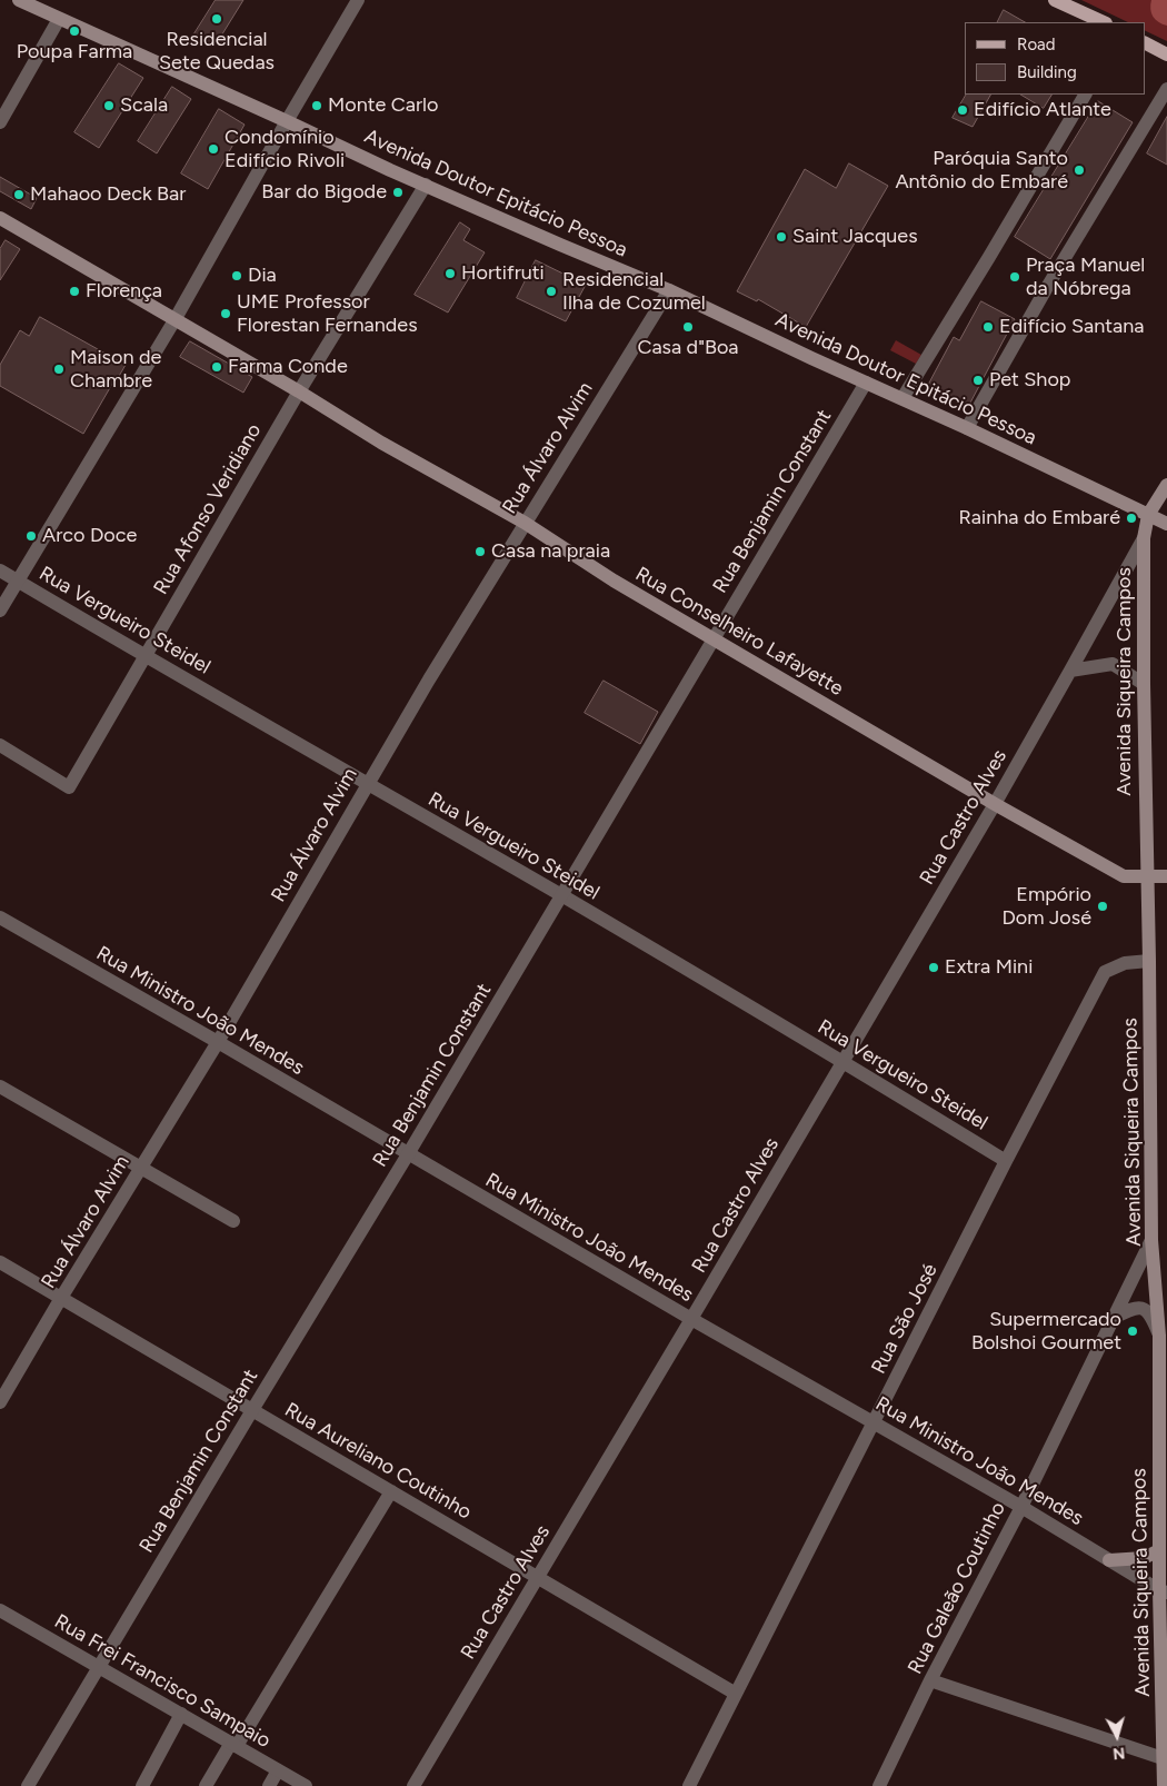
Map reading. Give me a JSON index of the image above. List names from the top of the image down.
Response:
{
  "streets": {
    "main road": ["Avenida Doutor Epitácio Pessoa", "Rua Conselheiro Lafayette", "Avenida Siqueira Campos"],
    "street": [
      "Rua Álvaro Alvim",
      "Rua Benjamin Constant",
      "Rua Afonso Veridiano",
      "Rua Vergueiro Steidel",
      "Rua Castro Alves",
      "Rua Ministro João Mendes",
      "Rua São José",
      "Rua Aureliano Coutinho",
      "Rua Galeão Coutinho",
      "Rua Frei Francisco Sampaio"
    ]
  },
  "crossings": [
    ["Avenida Doutor Epitácio Pessoa", "Rua Álvaro Alvim"],
    ["Avenida Doutor Epitácio Pessoa", "Rua Benjamin Constant"],
    ["Avenida Doutor Epitácio Pessoa", "Rua Afonso Veridiano"],
    ["Avenida Doutor Epitácio Pessoa", "Avenida Siqueira Campos"],
    ["Rua Álvaro Alvim", "Rua Vergueiro Steidel"],
    ["Rua Álvaro Alvim", "Rua Conselheiro Lafayette"],
    ["Rua Álvaro Alvim", "Rua Ministro João Mendes"],
    ["Rua Álvaro Alvim", "Rua Aureliano Coutinho"],
    ["Rua Benjamin Constant", "Rua Vergueiro Steidel"],
    ["Rua Benjamin Constant", "Rua Conselheiro Lafayette"],
    ["Rua Benjamin Constant", "Rua Ministro João Mendes"],
    ["Rua Benjamin Constant", "Rua Aureliano Coutinho"],
    ["Rua Benjamin Constant", "Rua Frei Francisco Sampaio"],
    ["Rua Afonso Veridiano", "Rua Vergueiro Steidel"],
    ["Rua Afonso Veridiano", "Rua Conselheiro Lafayette"],
    ["Rua Vergueiro Steidel", "Rua Castro Alves"],
    ["Rua Vergueiro Steidel", "Rua São José"],
    ["Rua Conselheiro Lafayette", "Avenida Siqueira Campos"],
    ["Rua Conselheiro Lafayette", "Rua Castro Alves"],
    ["Avenida Siqueira Campos", "Rua Castro Alves"],
    ["Avenida Siqueira Campos", "Rua Ministro João Mendes"],
    ["Avenida Siqueira Campos", "Rua São José"],
    ["Avenida Siqueira Campos", "Rua Galeão Coutinho"],
    ["Rua Castro Alves", "Rua Ministro João Mendes"],
    ["Rua Castro Alves", "Rua Aureliano Coutinho"],
    ["Rua Ministro João Mendes", "Rua São José"],
    ["Rua Ministro João Mendes", "Rua Galeão Coutinho"],
    ["Rua São José", "Rua Aureliano Coutinho"]
  ],
  "places": [
    "Residencial Sete Quedas",
    "Poupa Farma",
    "Scala",
    "Monte Carlo",
    "Edifício Atlante",
    "Condomínio Edifício Rivoli",
    "Paróquia Santo Antônio do Embaré",
    "Bar do Bigode",
    "Mahaoo Deck Bar",
    "Saint Jacques",
    "Hortifruti",
    "Dia",
    "Praça Manuel da Nóbrega",
    "Florença",
    "Residencial Ilha de Cozumel",
    "UME Professor Florestan Fernandes",
    "Casa d\"Boa",
    "Edifício Santana",
    "Farma Conde",
    "Maison de Chambre",
    "Pet Shop",
    "Rainha do Embaré",
    "Arco Doce",
    "Casa na praia",
    "Empório Dom José",
    "Extra Mini",
    "Supermercado Bolshoi Gourmet"
  ],
  "legend": ["Road", "Building"],
  "north": "bottom"
}
